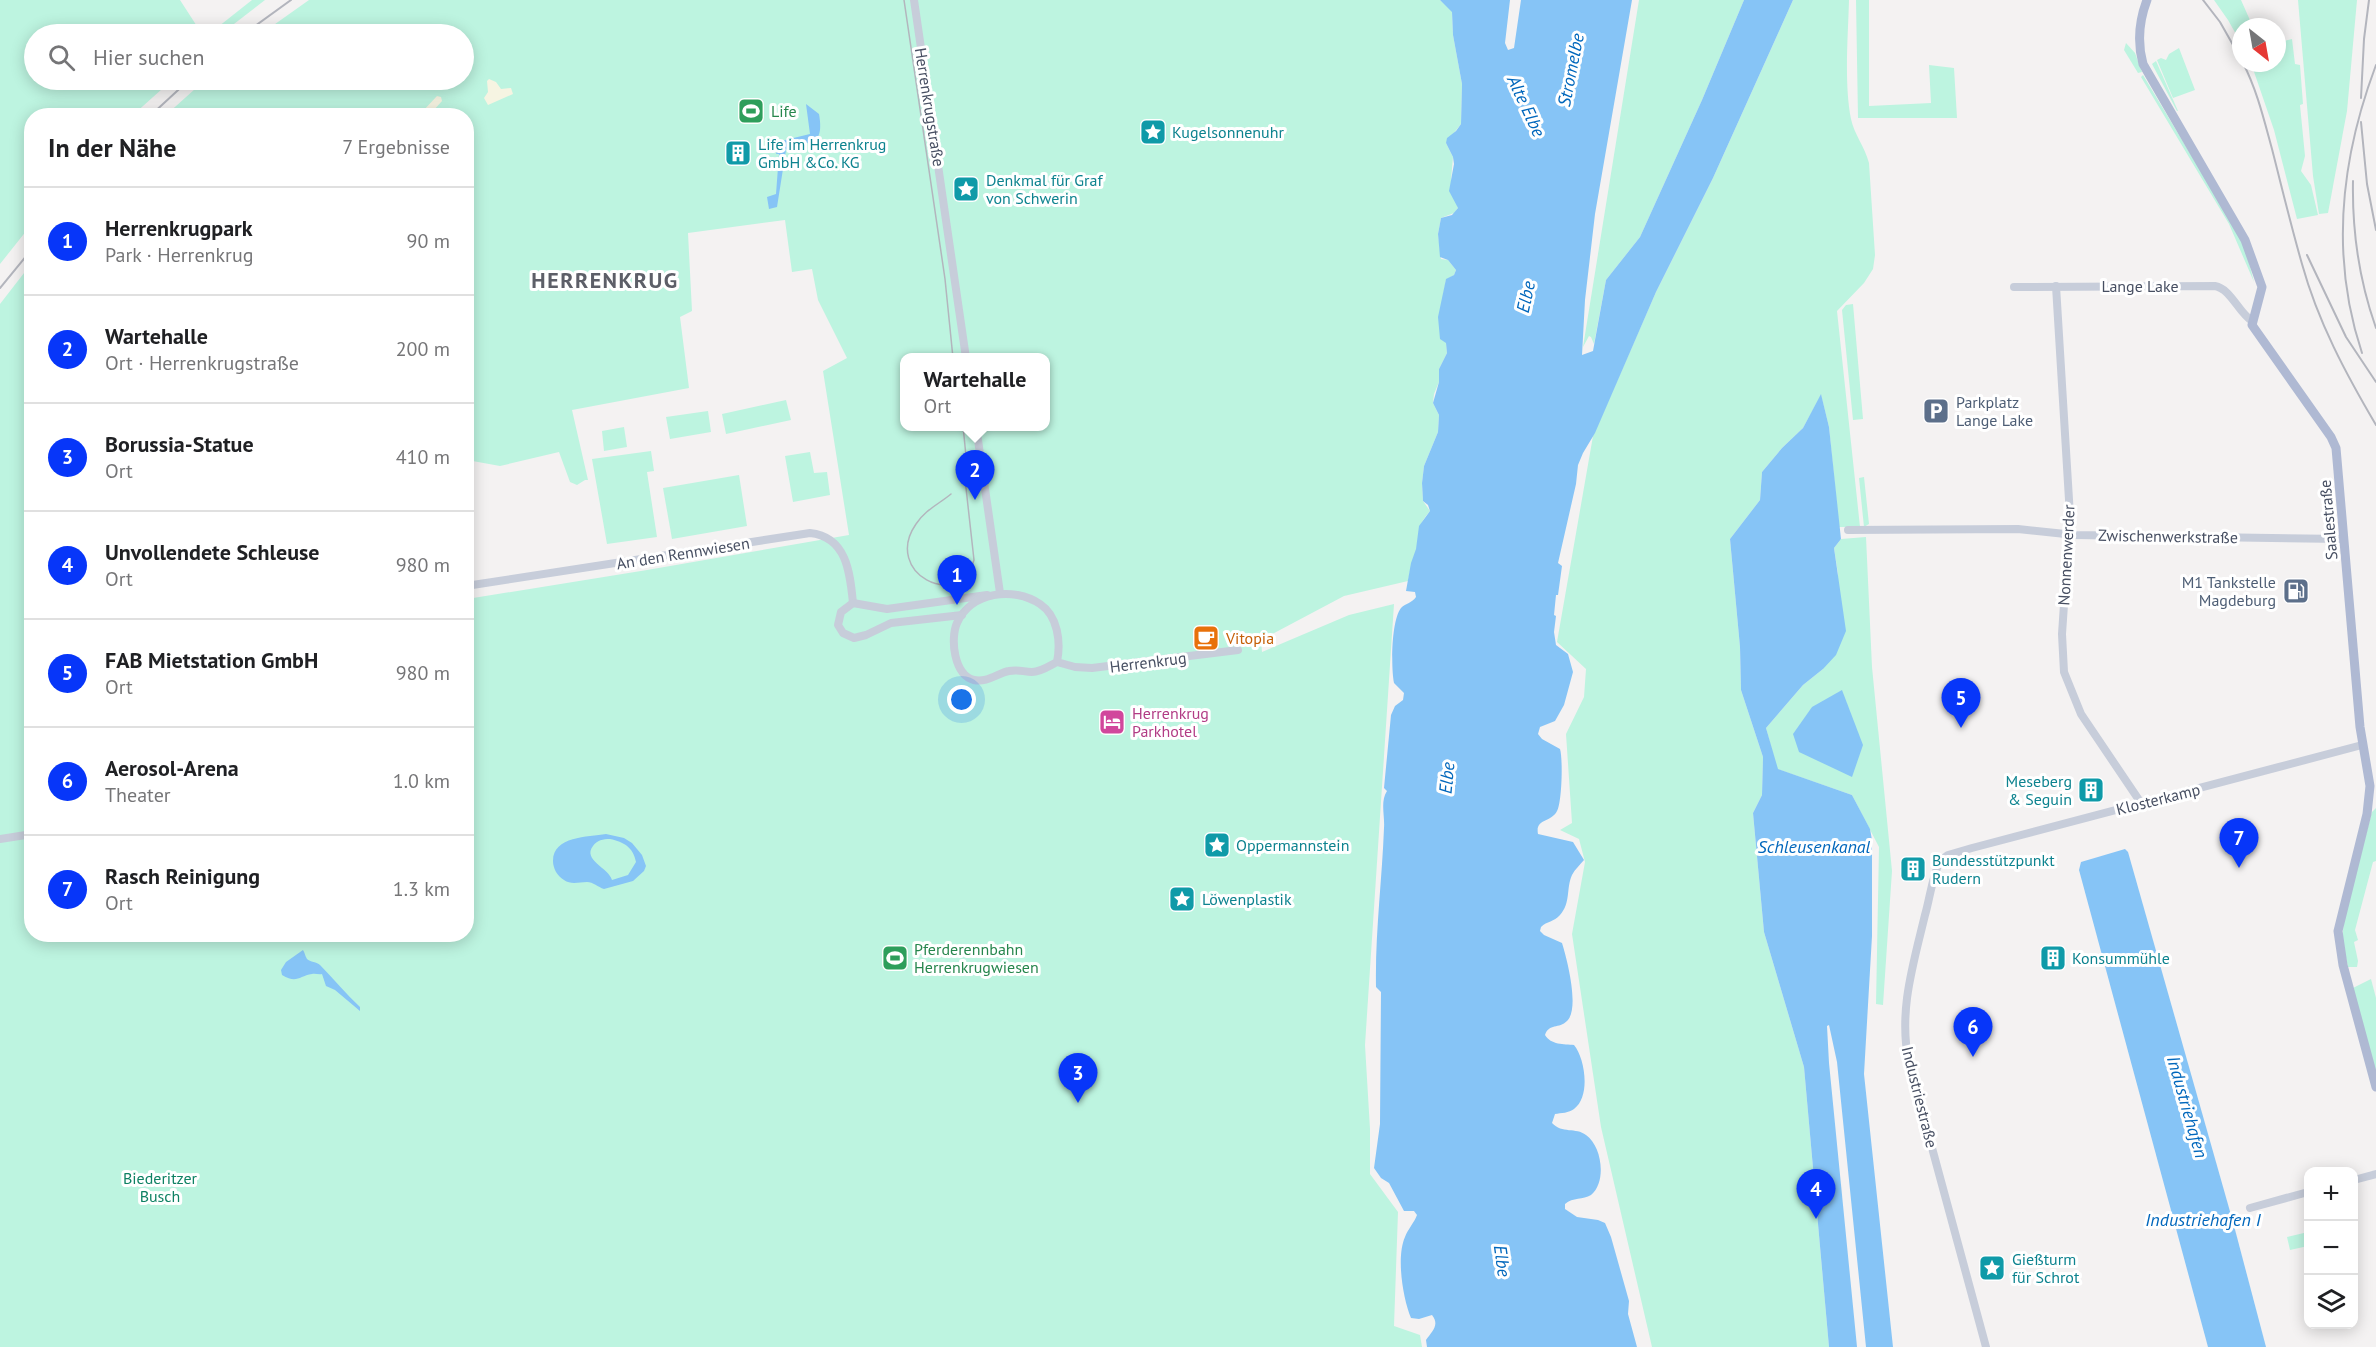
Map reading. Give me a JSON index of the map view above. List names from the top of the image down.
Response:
{
  "streets": {
    "main road": ["Saalestraße"],
    "street": [
      "Herrenkrugstraße",
      "Lange Lake",
      "Zwischenwerkstraße",
      "An den Rennwiesen",
      "Nonnenwerder",
      "Herrenkrug",
      "Klosterkamp",
      "Industriestraße"
    ]
  },
  "crossings": [
    ["Lange Lake", "Saalestraße"],
    ["Lange Lake", "Nonnenwerder"],
    ["Saalestraße", "Zwischenwerkstraße"],
    ["Saalestraße", "Klosterkamp"],
    ["Zwischenwerkstraße", "Nonnenwerder"],
    ["Nonnenwerder", "Klosterkamp"],
    ["Klosterkamp", "Industriestraße"]
  ],
  "districts": ["HERRENKRUG"],
  "water": [
    "Stromelbe",
    "Alte Elbe",
    "Elbe",
    "Schleusenkanal",
    "Industriehafen",
    "Industriehafen I"
  ],
  "parks": ["Biederitzer Busch"],
  "places": {
    "sports": ["Life", "Pferderennbahn Herrenkrugwiesen"],
    "place": [
      "Kugelsonnenuhr",
      "Denkmal für Graf von Schwerin",
      "Oppermannstein",
      "Löwenplastik",
      "Gießturm für Schrot"
    ],
    "building": [
      "Life im Herrenkrug GmbH &Co. KG",
      "Meseberg & Seguin",
      "Bundesstützpunkt Rudern",
      "Konsummühle"
    ],
    "parking": ["Parkplatz Lange Lake"],
    "fuel station": ["M1 Tankstelle Magdeburg"],
    "cafe": ["Vitopia"],
    "hotel": ["Herrenkrug Parkhotel"]
  },
  "north": "bottom right",
  "page": {
    "search": "Hier suchen",
    "heading": ["In der Nähe", "7 Ergebnisse"],
    "list": [
      {
        "mark": "1",
        "name": "Herrenkrugpark",
        "note": "Park · Herrenkrug",
        "value": "90 m"
      },
      {
        "mark": "2",
        "name": "Wartehalle",
        "note": "Ort · Herrenkrugstraße",
        "value": "200 m"
      },
      {
        "mark": "3",
        "name": "Borussia-Statue",
        "note": "Ort",
        "value": "410 m"
      },
      {
        "mark": "4",
        "name": "Unvollendete Schleuse",
        "note": "Ort",
        "value": "980 m"
      },
      {
        "mark": "5",
        "name": "FAB Mietstation GmbH",
        "note": "Ort",
        "value": "980 m"
      },
      {
        "mark": "6",
        "name": "Aerosol-Arena",
        "note": "Theater",
        "value": "1.0 km"
      },
      {
        "mark": "7",
        "name": "Rasch Reinigung",
        "note": "Ort",
        "value": "1.3 km"
      }
    ],
    "popup": ["Wartehalle", "Ort"],
    "pins": [
      "2",
      "1",
      "5",
      "7",
      "6",
      "3",
      "4"
    ],
    "map_buttons": ["+", "−"]
  }
}
